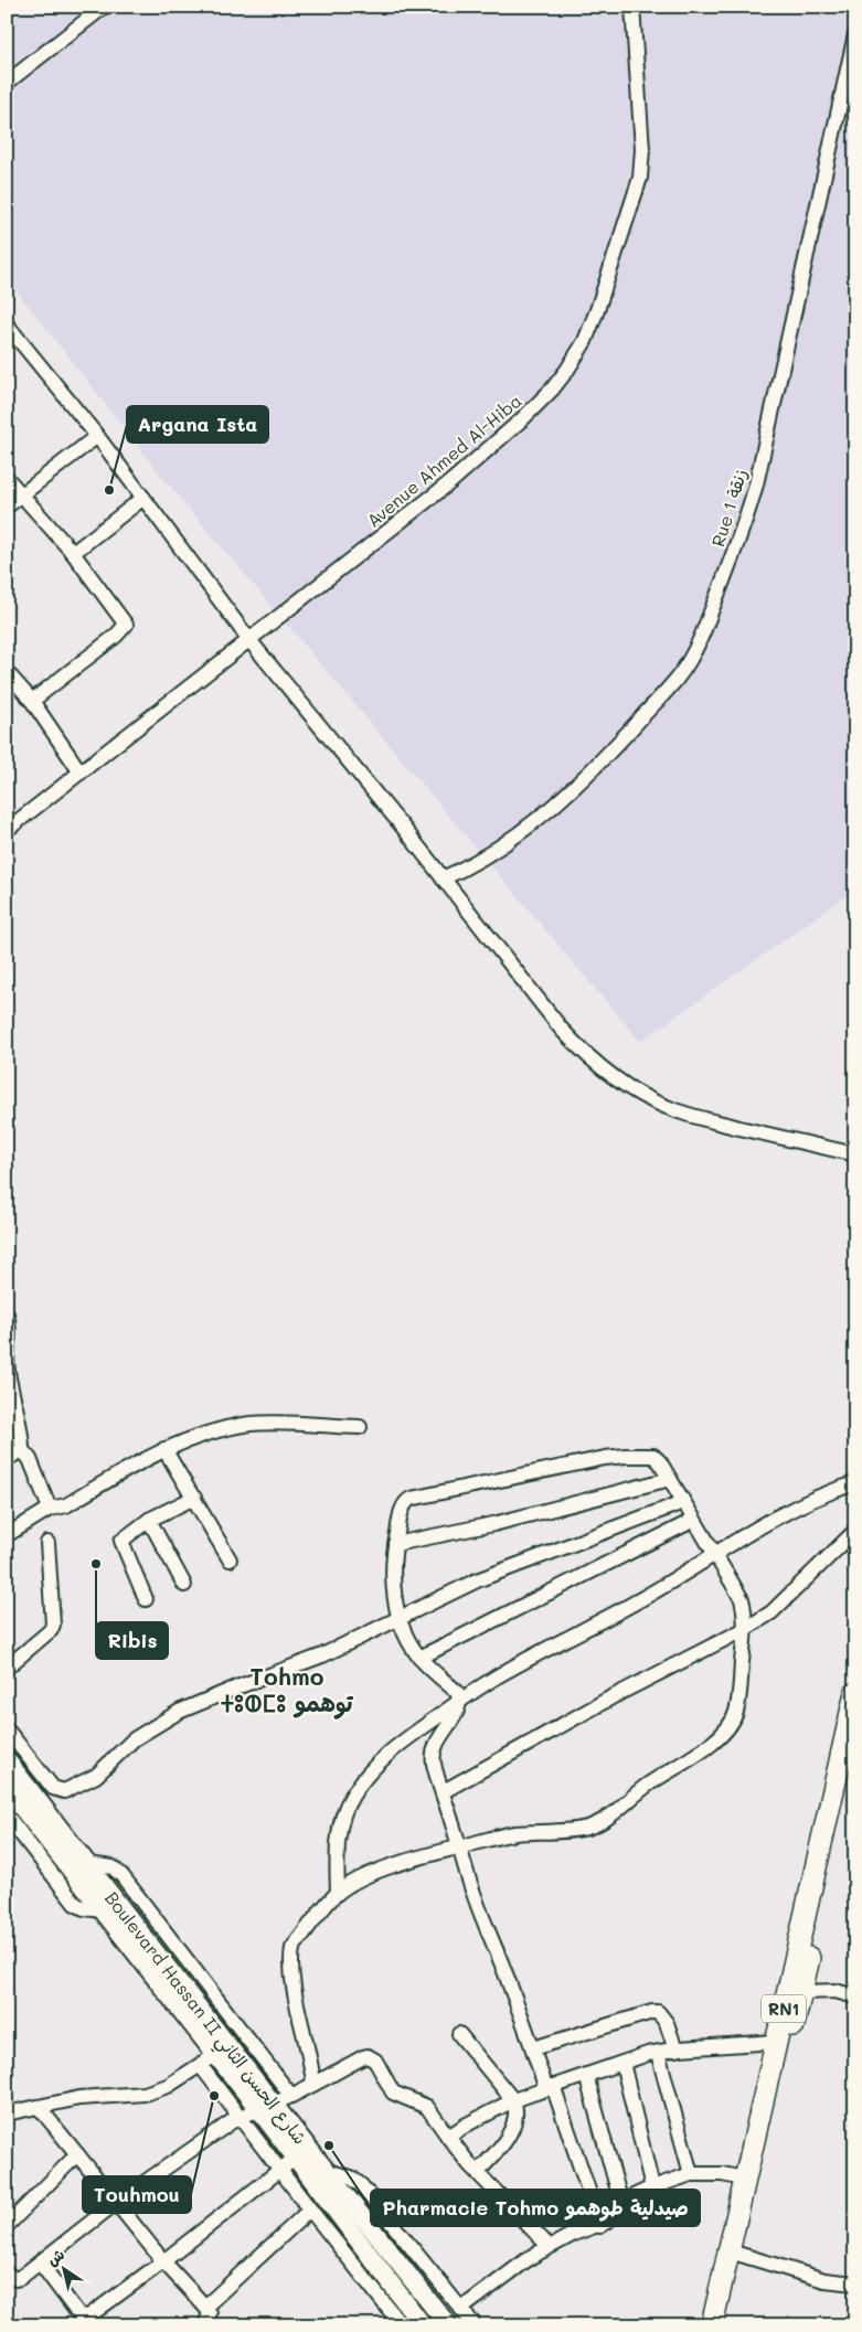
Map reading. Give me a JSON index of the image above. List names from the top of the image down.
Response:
{
  "streets": {
    "highway": ["RN1"],
    "main road": ["Boulevard Hassan II شارع الحسن الثاني"],
    "street": ["Avenue Ahmed Al-Hiba", "Rue 1 زنقة"]
  },
  "districts": ["Tohmo ⵜⵓⵀⵎⵓ توهمو"],
  "places": [
    "Argana Ista",
    "Ribis",
    "Touhmou",
    "Pharmacie Tohmo صيدلية طوهمو"
  ],
  "north": "top left"
}
